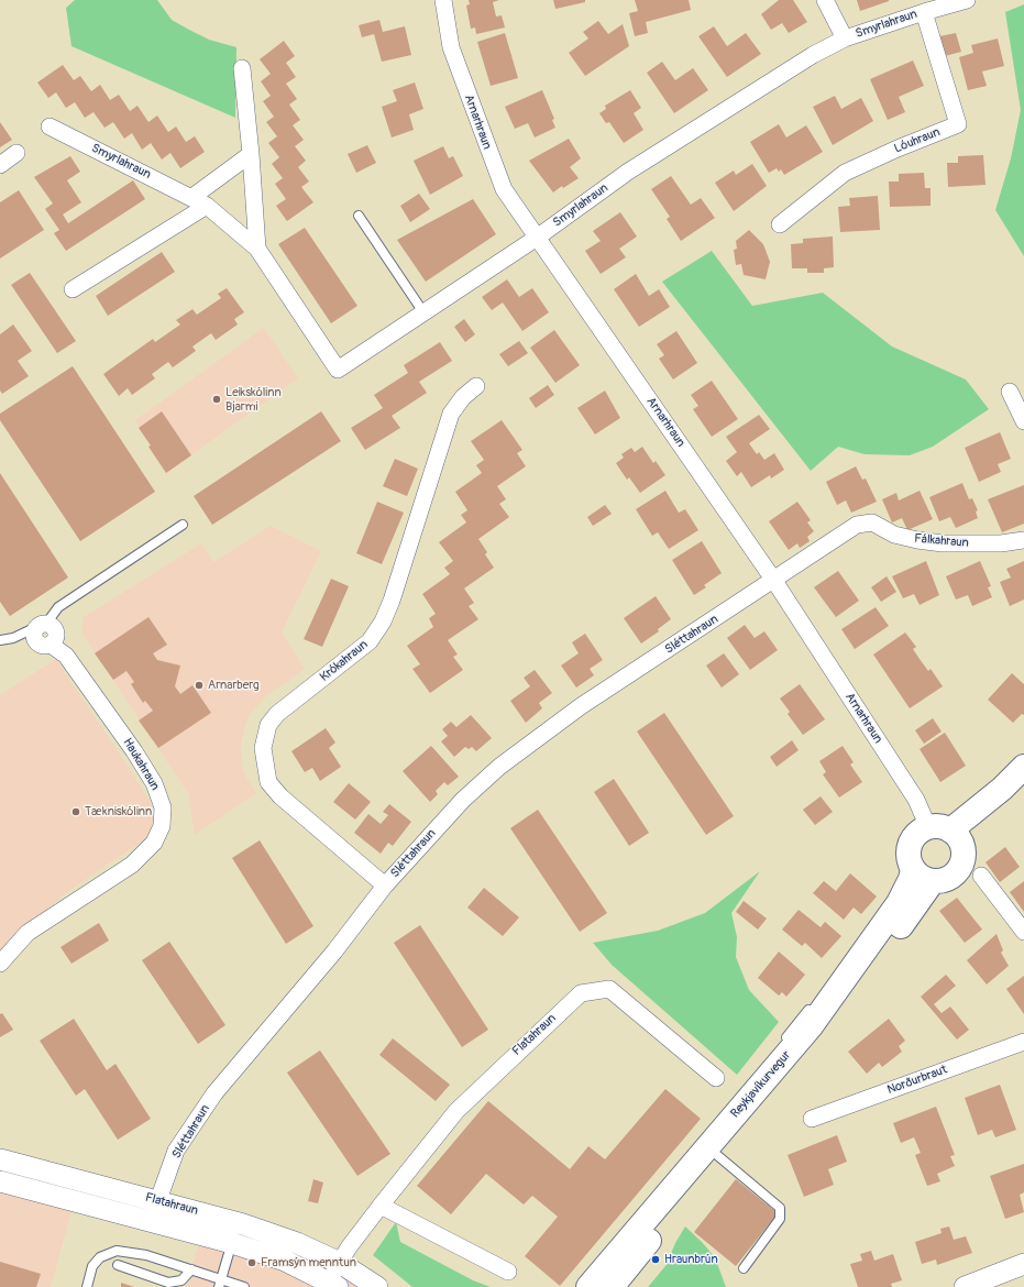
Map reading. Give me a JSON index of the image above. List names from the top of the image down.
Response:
{
  "streets": {
    "main road": ["Reykjavíkurvegur"],
    "street": [
      "Smyrlahraun",
      "Arnarhraun",
      "Lóuhraun",
      "Fálkahraun",
      "Sléttahraun",
      "Krókahraun",
      "Haukahraun",
      "Flatahraun",
      "Norðurbraut"
    ]
  },
  "crossings": [
    ["Smyrlahraun", "Arnarhraun"],
    ["Smyrlahraun", "Lóuhraun"],
    ["Arnarhraun", "Fálkahraun"],
    ["Arnarhraun", "Sléttahraun"],
    ["Arnarhraun", "Reykjavíkurvegur"],
    ["Fálkahraun", "Sléttahraun"],
    ["Sléttahraun", "Krókahraun"],
    ["Sléttahraun", "Flatahraun"]
  ],
  "places": [
    "Leikskólinn Bjarmi",
    "Arnarberg",
    "Tækniskólinn",
    "Hraunbrún",
    "Framsýn menntun"
  ]
}
